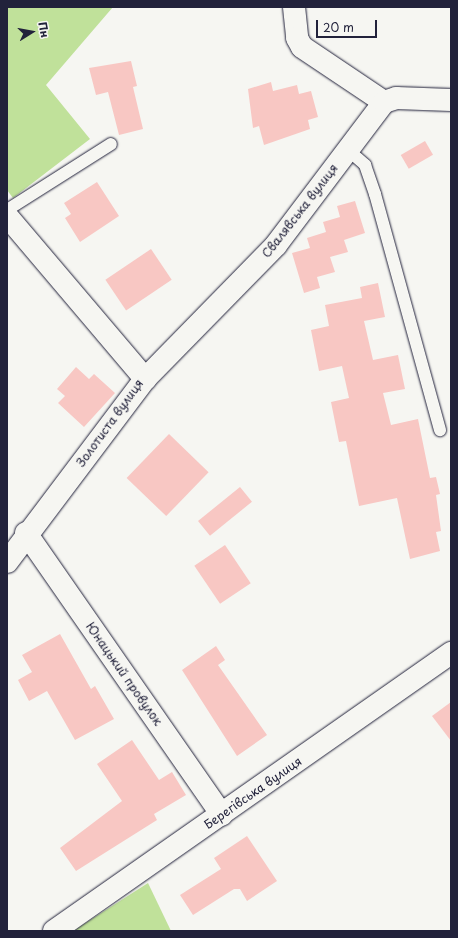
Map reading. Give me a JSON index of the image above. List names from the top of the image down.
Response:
{
  "streets": {
    "street": [
      "Свалявська вулиця",
      "Золотиста вулиця",
      "Юнацький провулок",
      "Берегівська вулиця"
    ]
  },
  "crossings": [
    ["Свалявська вулиця", "Золотиста вулиця"],
    ["Золотиста вулиця", "Юнацький провулок"],
    ["Юнацький провулок", "Берегівська вулиця"]
  ],
  "scale_bar": "20 m",
  "north": "right"
}
